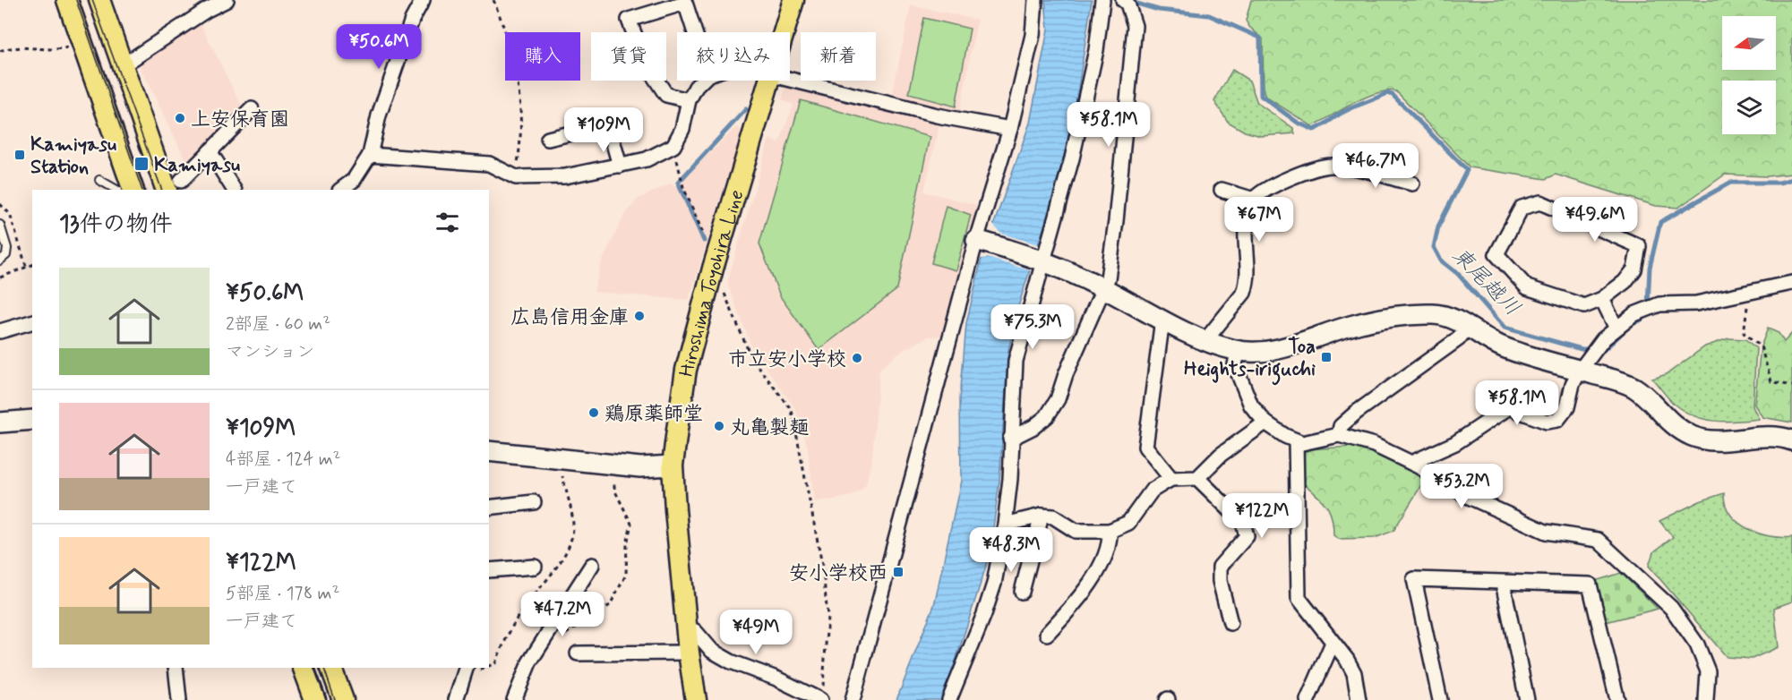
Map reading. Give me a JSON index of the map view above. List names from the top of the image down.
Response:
{
  "streets": {
    "main road": ["Hiroshima Toyohira Line"]
  },
  "water": ["東尾越川"],
  "places": {
    "other": [
      "上安保育園",
      "広島信用金庫",
      "市立安小学校",
      "鶏原薬師堂",
      "丸亀製麺"
    ],
    "transit": [
      "Kamiyasu Station",
      "Kamiyasu",
      "Toa Heights-iriguchi",
      "安小学校西"
    ]
  },
  "north": "left",
  "page": {
    "price": [
      "¥50.6M",
      "¥58.1M",
      "¥109M",
      "¥46.7M",
      "¥67M",
      "¥49.6M",
      "¥75.3M",
      "¥58.1M",
      "¥53.2M",
      "¥122M",
      "¥48.3M",
      "¥47.2M",
      "¥49M"
    ],
    "chip": [
      "購入",
      "賃貸",
      "絞り込み",
      "新着"
    ],
    "heading": "13件の物件",
    "list": [
      {
        "name": "¥50.6M",
        "note": "2部屋 · 60 m² · マンション"
      },
      {
        "name": "¥109M",
        "note": "4部屋 · 124 m² · 一戸建て"
      },
      {
        "name": "¥122M",
        "note": "5部屋 · 178 m² · 一戸建て"
      }
    ]
  }
}
